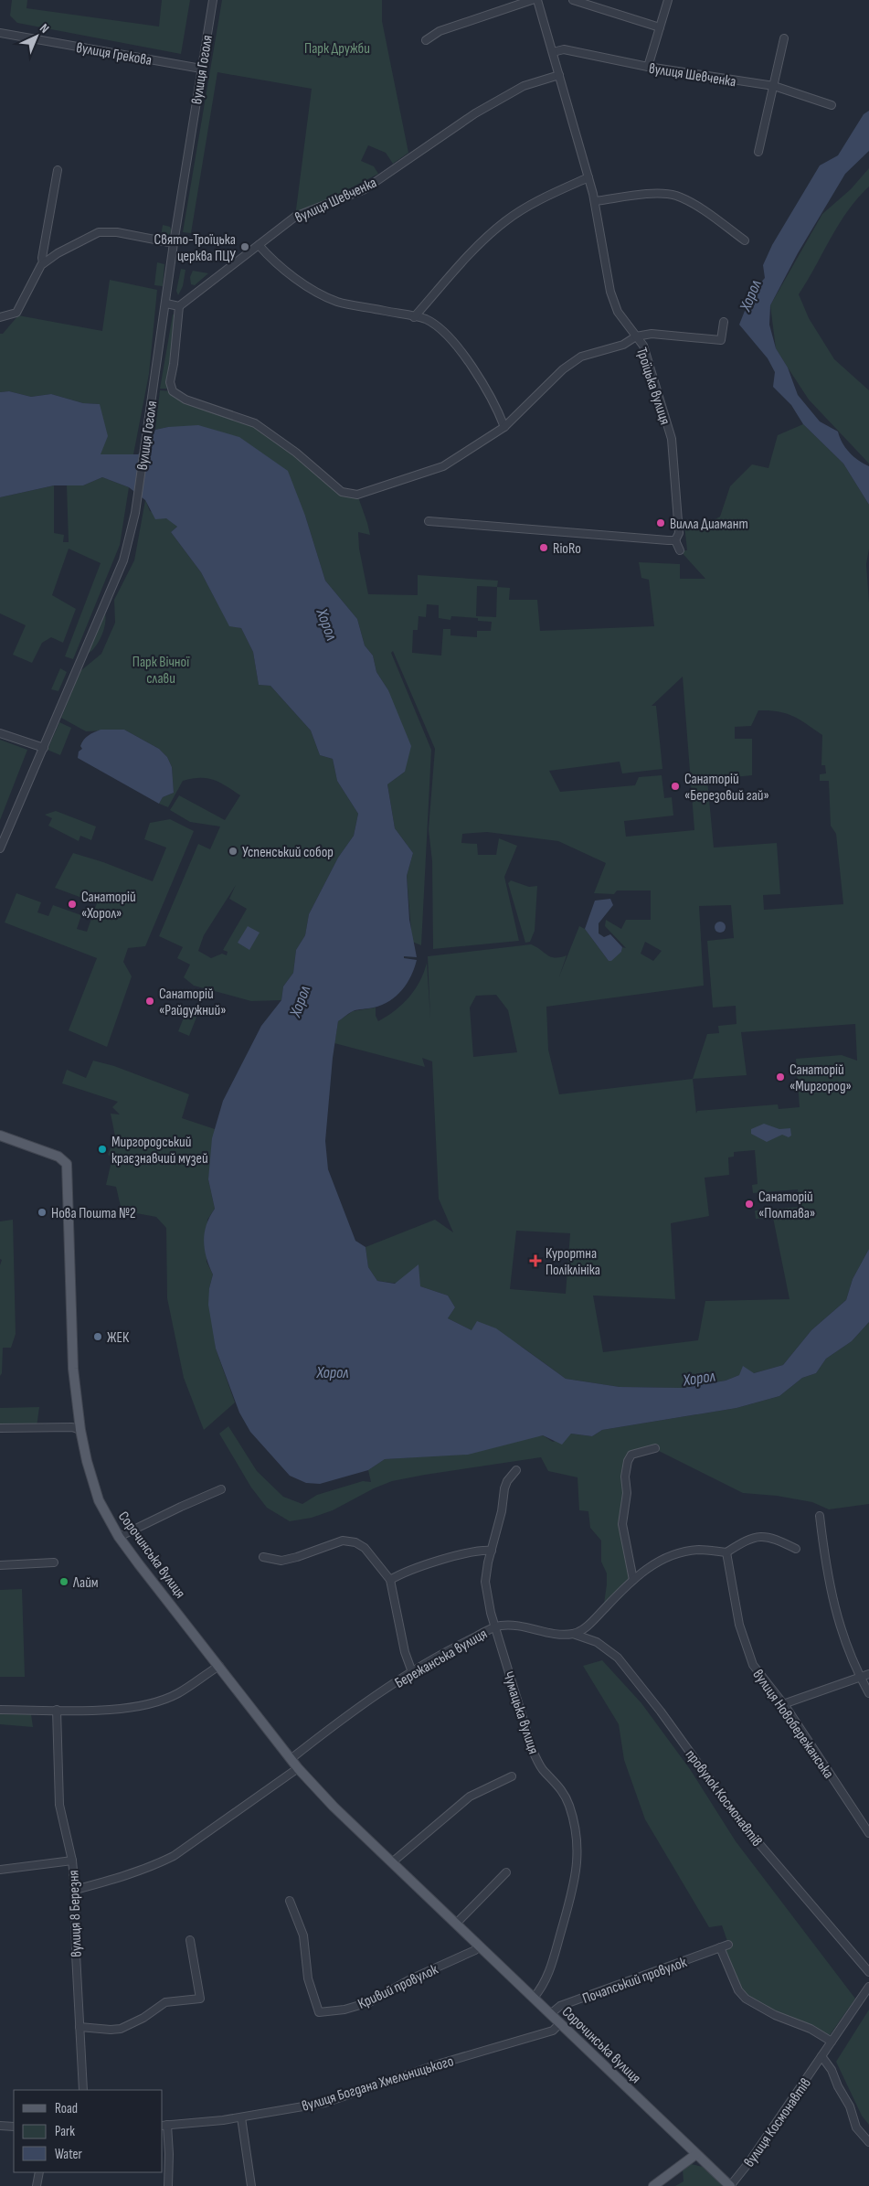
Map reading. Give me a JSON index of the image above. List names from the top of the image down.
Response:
{
  "streets": {
    "main road": ["Сорочинська вулиця"],
    "street": [
      "вулиця Грекова",
      "вулиця Гоголя",
      "вулиця Шевченка",
      "Троїцька вулиця",
      "Бережанська вулиця",
      "Чумацька вулиця",
      "вулиця Новобережанська",
      "провулок Космонавтів",
      "вулиця 8 Березня",
      "Почапський провулок",
      "Кривий провулок",
      "вулиця Богдана Хмельницького",
      "вулиця Космонавтів"
    ]
  },
  "crossings": [
    ["вулиця Грекова", "вулиця Гоголя"],
    ["вулиця Шевченка", "Троїцька вулиця"],
    ["Сорочинська вулиця", "Бережанська вулиця"],
    ["Сорочинська вулиця", "Чумацька вулиця"],
    ["Сорочинська вулиця", "Почапський провулок"],
    ["Сорочинська вулиця", "Кривий провулок"],
    ["Сорочинська вулиця", "вулиця Богдана Хмельницького"],
    ["Сорочинська вулиця", "вулиця Космонавтів"],
    ["Бережанська вулиця", "Чумацька вулиця"],
    ["Бережанська вулиця", "провулок Космонавтів"]
  ],
  "water": ["Хорол"],
  "parks": ["Парк Дружби", "Парк Вічної слави"],
  "places": {
    "other": [
      "Свято-Троїцька церква ПЦУ",
      "Вилла Диамант",
      "RioRo",
      "Санаторій «Березовий гай»",
      "Успенський собор",
      "Санаторій «Хорол»",
      "Санаторій «Райдужний»",
      "Санаторій «Миргород»",
      "Миргородський краєзнавчий музей",
      "Санаторій «Полтава»",
      "Нова Пошта №2",
      "ЖЕК",
      "Лайм"
    ],
    "health": ["Курортна Поліклініка"]
  },
  "legend": ["Road", "Park", "Water"],
  "north": "top right"
}
